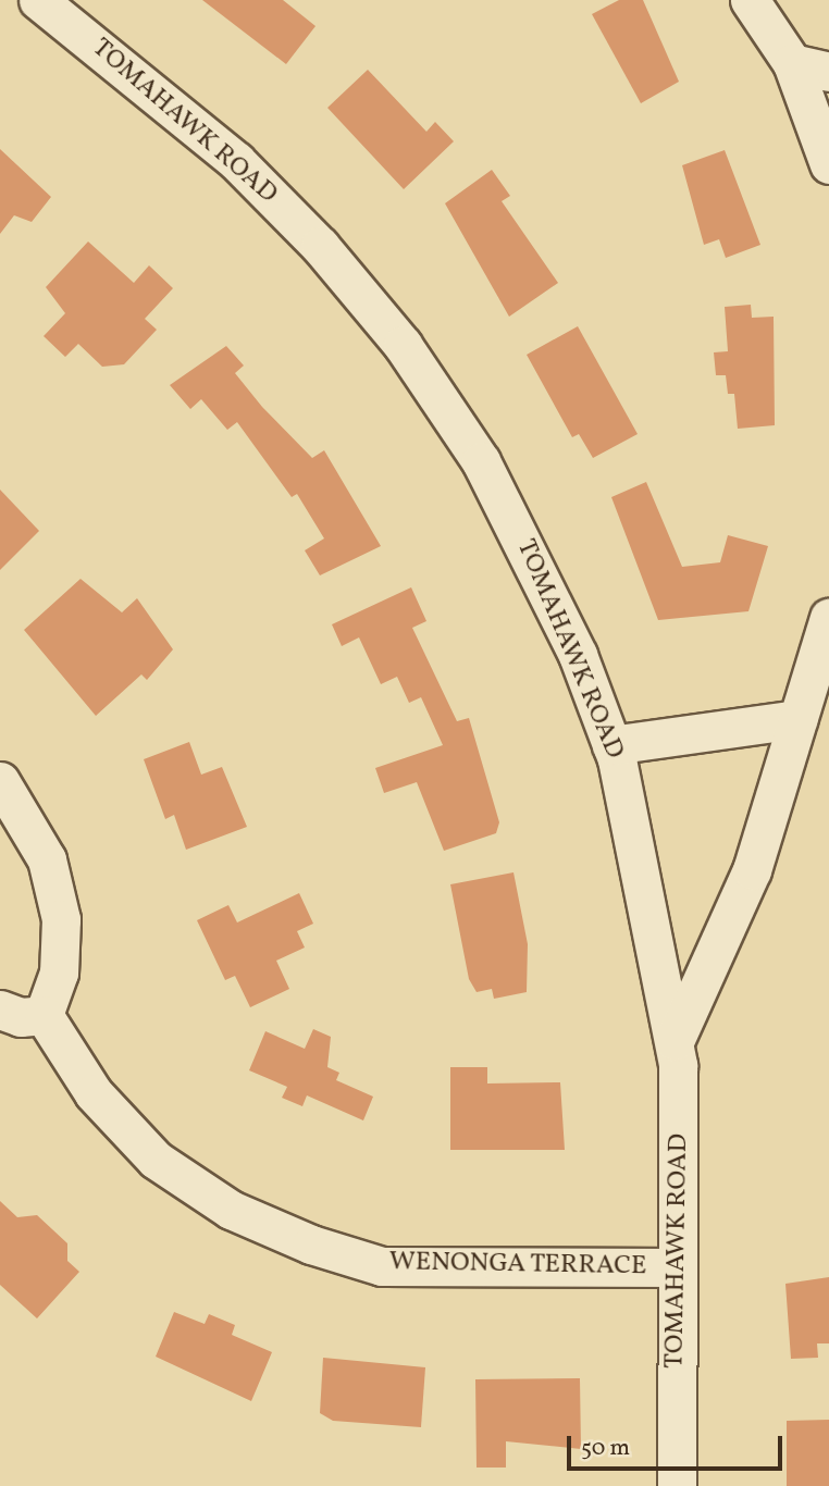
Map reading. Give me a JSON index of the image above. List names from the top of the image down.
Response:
{
  "streets": {
    "street": ["TOMAHAWK ROAD", "WENONGA TERRACE"]
  },
  "crossings": [
    ["TOMAHAWK ROAD", "WENONGA TERRACE"]
  ],
  "scale_bar": "50 m"
}
